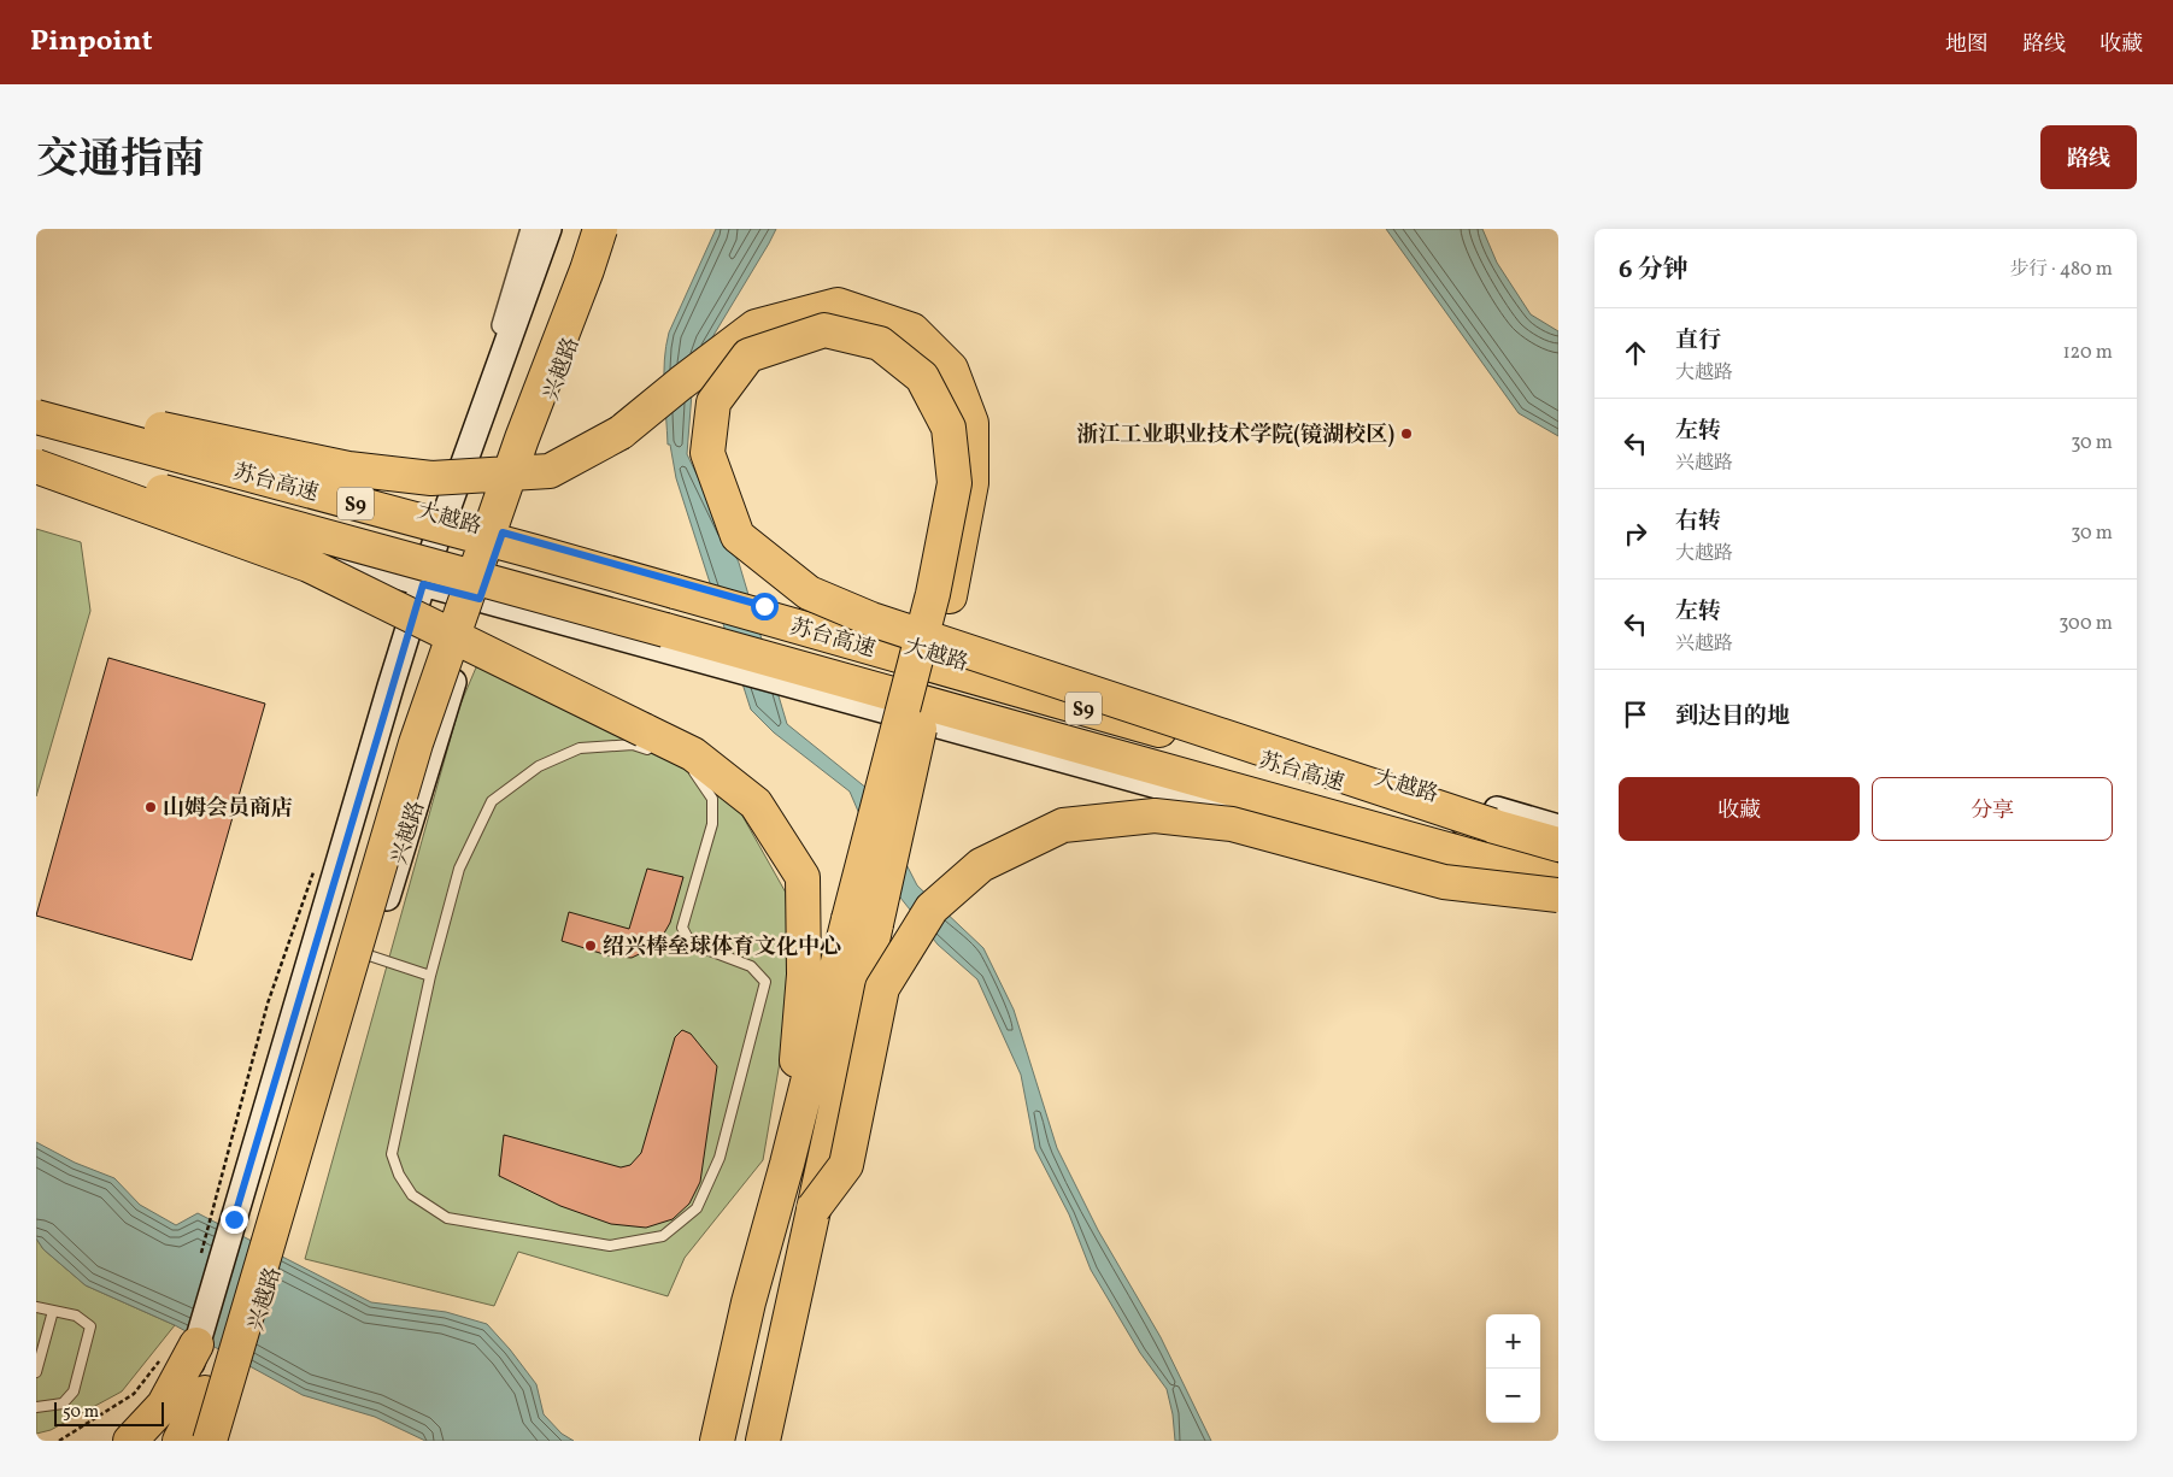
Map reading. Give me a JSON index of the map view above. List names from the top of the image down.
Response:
{
  "streets": {
    "highway": ["苏台高速", "S9"],
    "main road": ["兴越路", "大越路"]
  },
  "crossings": [
    ["兴越路", "大越路"]
  ],
  "places": ["浙江工业职业技术学院(镜湖校区)", "山姆会员商店", "绍兴棒垒球体育文化中心"],
  "scale_bar": "50 m",
  "page": {
    "header": "Pinpoint",
    "nav": ["地图", "路线", "收藏"],
    "title": "交通指南",
    "buttons": [
      "路线",
      ["收藏", "分享"]
    ],
    "heading": ["6 分钟", "步行 · 480 m"],
    "list": [
      ["直行", "大越路", "120 m"],
      ["左转", "兴越路", "30 m"],
      ["右转", "大越路", "30 m"],
      ["左转", "兴越路", "300 m"],
      "到达目的地"
    ],
    "map_buttons": ["+", "−"],
    "scale": "50 m"
  }
}
